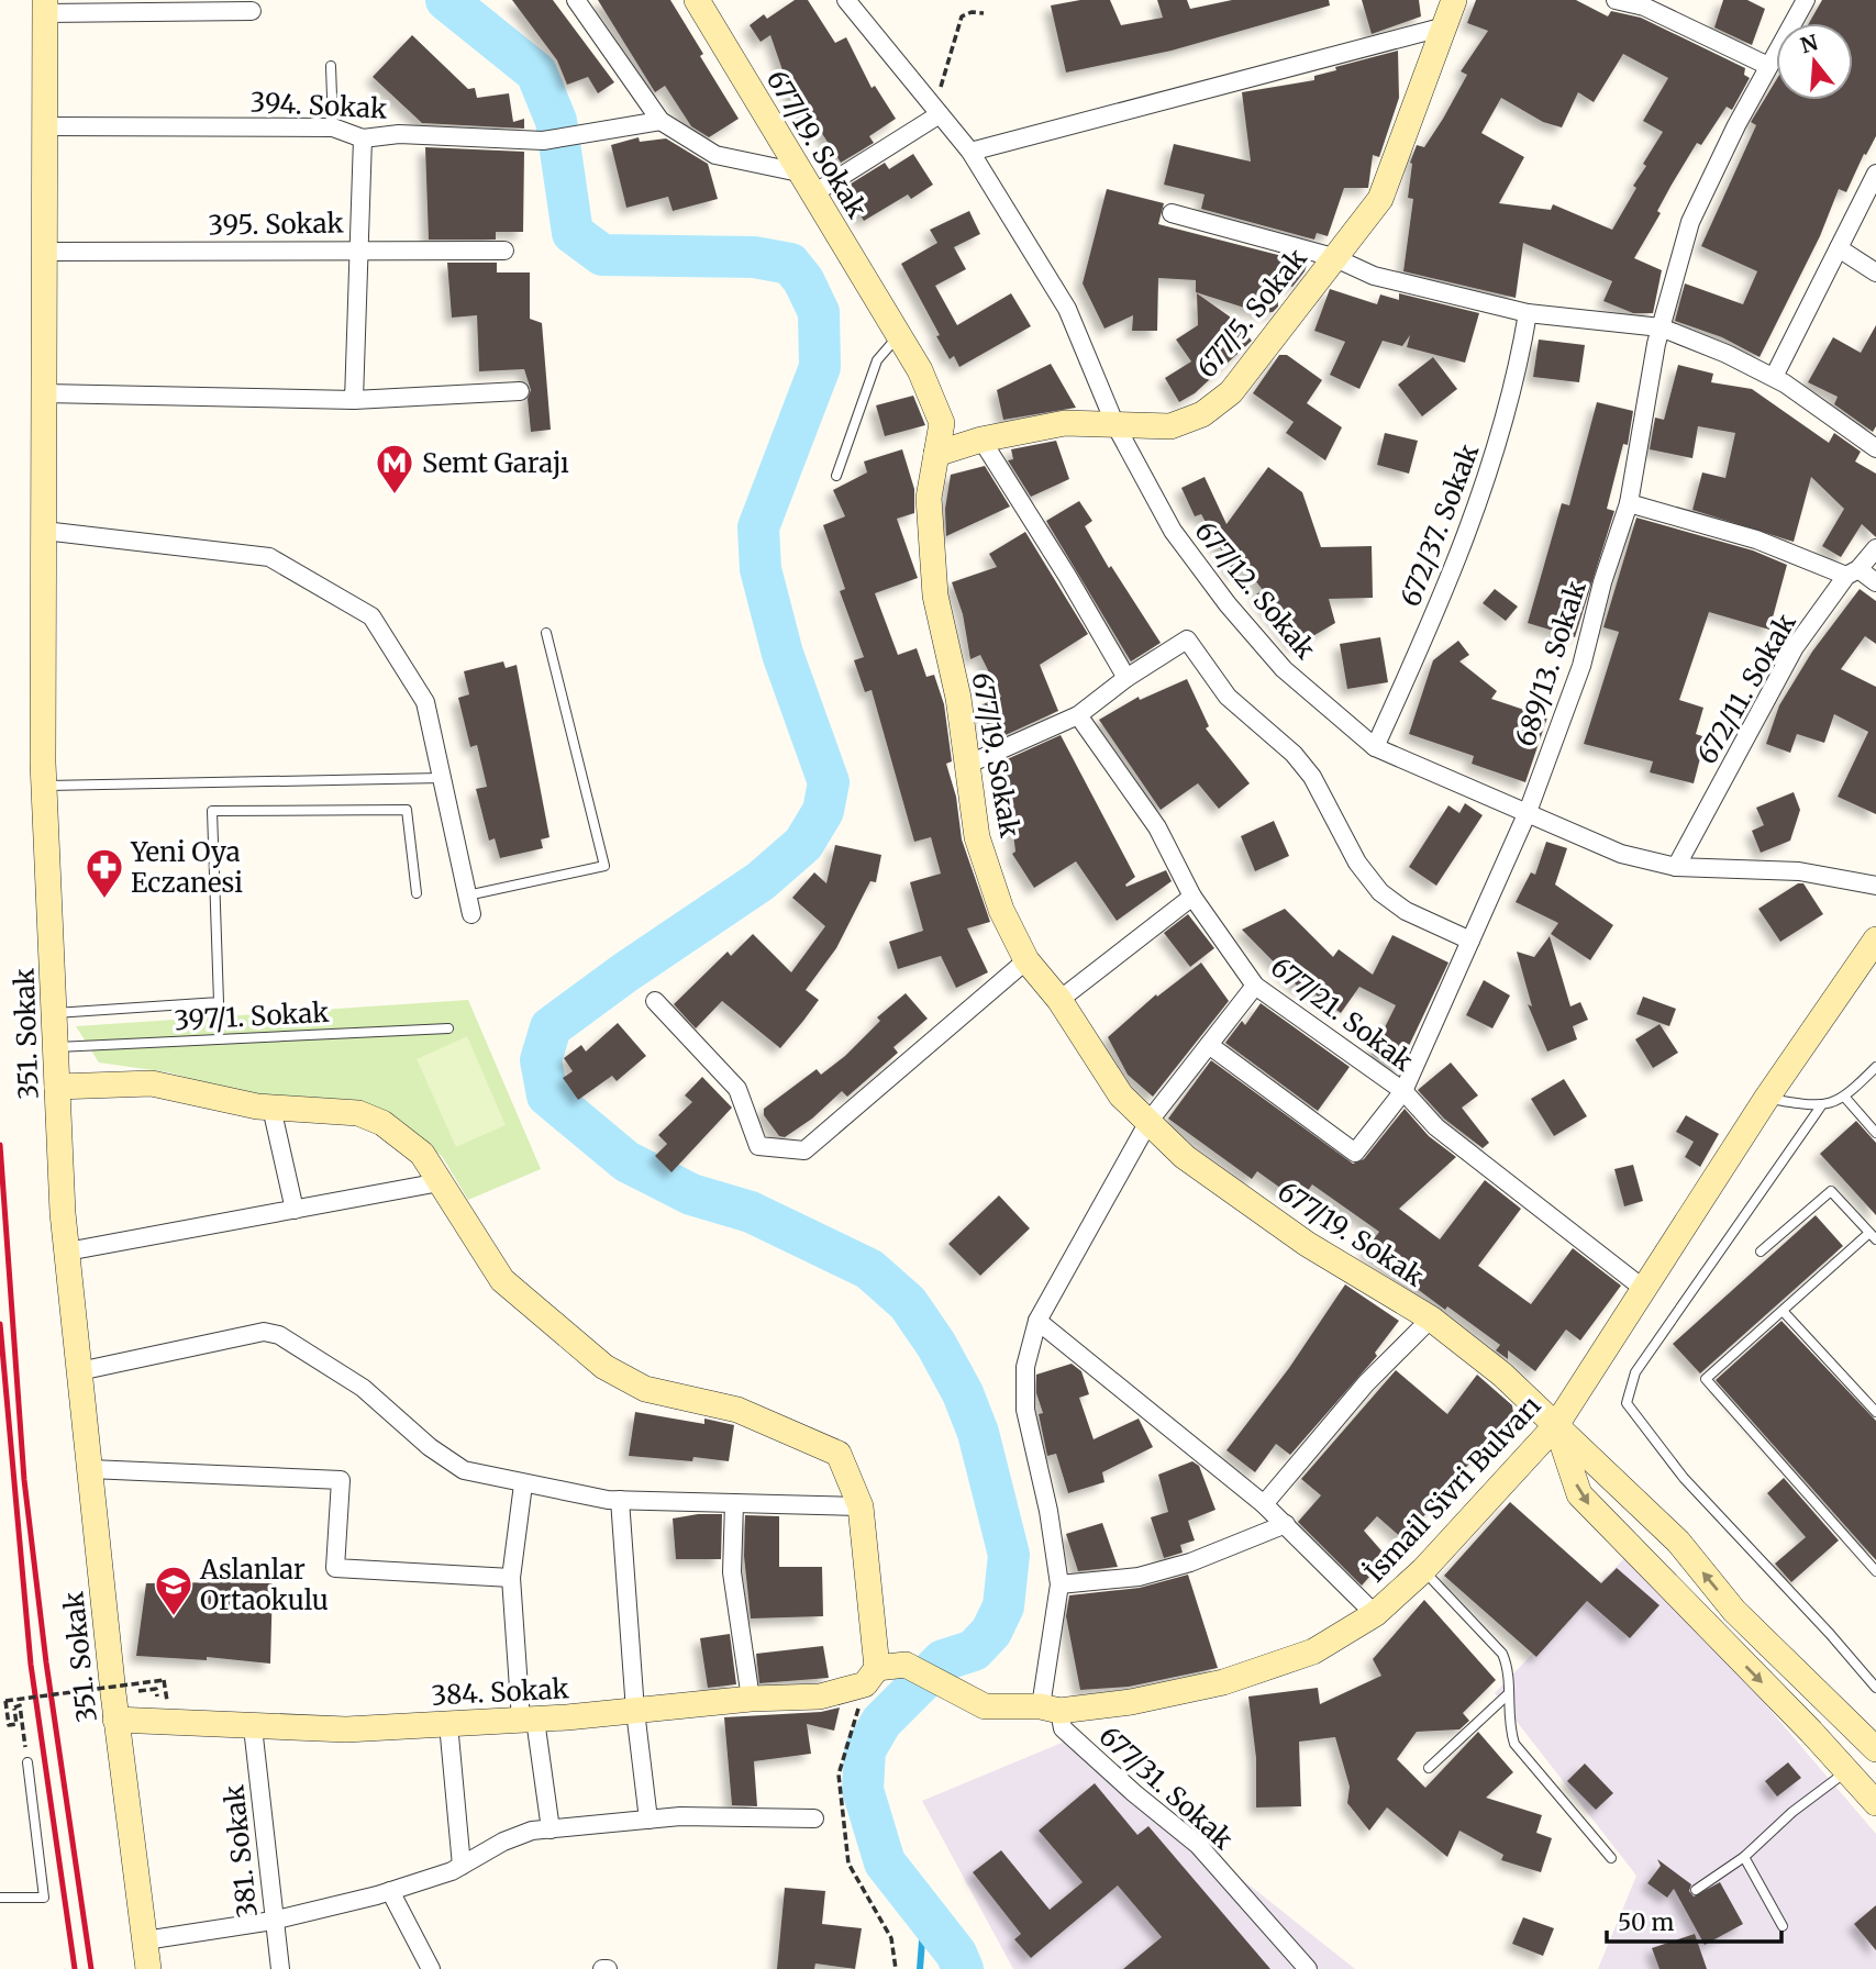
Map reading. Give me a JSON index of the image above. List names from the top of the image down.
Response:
{
  "streets": {
    "street": [
      "394. Sokak",
      "677/19. Sokak",
      "395. Sokak",
      "677/5. Sokak",
      "672/37. Sokak",
      "677/12. Sokak",
      "689/13. Sokak",
      "672/11. Sokak",
      "677/21. Sokak",
      "351. Sokak",
      "İsmail Sivri Bulvarı",
      "384. Sokak",
      "677/31. Sokak",
      "381. Sokak"
    ],
    "lane": ["397/1. Sokak"]
  },
  "crossings": [
    ["394. Sokak", "351. Sokak"],
    ["677/19. Sokak", "677/5. Sokak"],
    ["677/19. Sokak", "İsmail Sivri Bulvarı"],
    ["395. Sokak", "351. Sokak"],
    ["677/5. Sokak", "677/12. Sokak"],
    ["672/37. Sokak", "677/12. Sokak"],
    ["677/12. Sokak", "689/13. Sokak"],
    ["677/12. Sokak", "672/11. Sokak"],
    ["689/13. Sokak", "677/21. Sokak"],
    ["677/21. Sokak", "İsmail Sivri Bulvarı"],
    ["397/1. Sokak", "351. Sokak"],
    ["351. Sokak", "384. Sokak"],
    ["İsmail Sivri Bulvarı", "384. Sokak"],
    ["İsmail Sivri Bulvarı", "677/31. Sokak"],
    ["384. Sokak", "381. Sokak"]
  ],
  "places": {
    "metro station": ["Semt Garajı"],
    "pharmacy": ["Yeni Oya Eczanesi"],
    "school or university": ["Aslanlar Ortaokulu"]
  },
  "scale_bar": "50 m",
  "north": "top"
}
